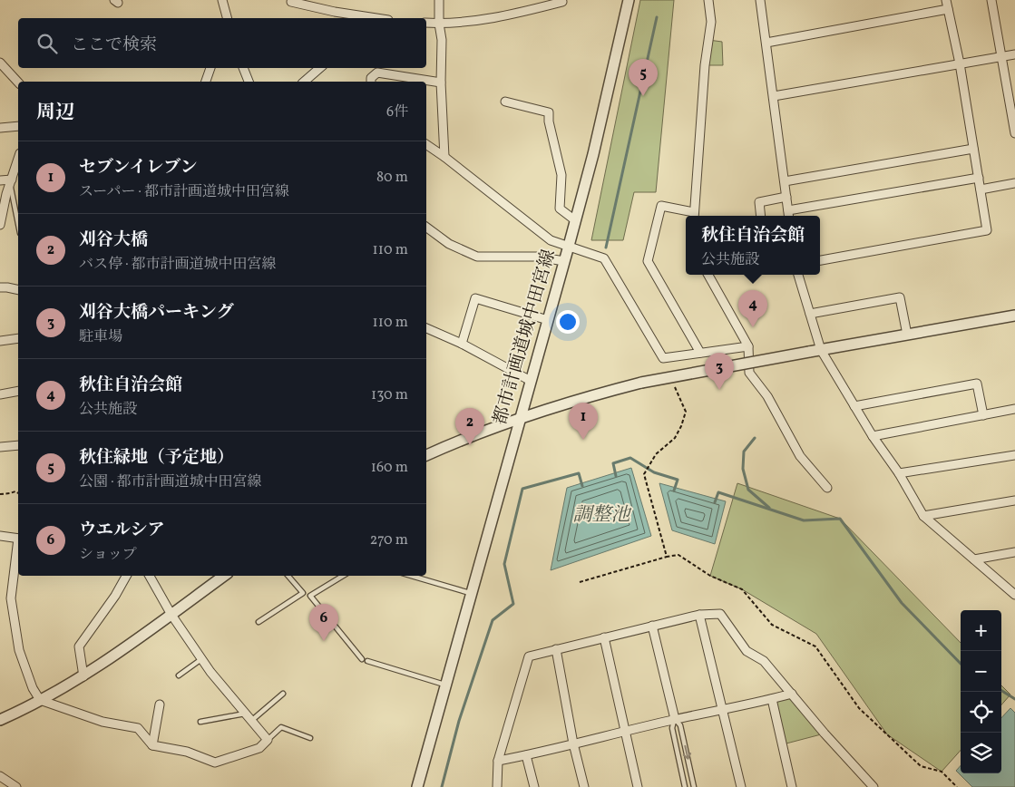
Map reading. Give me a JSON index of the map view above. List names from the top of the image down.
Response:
{
  "streets": {
    "street": ["都市計画道城中田宮線"]
  },
  "water": ["調整池"],
  "page": {
    "search": "ここで検索",
    "pins": [
      "5",
      "4",
      "3",
      "1",
      "2",
      "6"
    ],
    "heading": ["周辺", "6件"],
    "list": [
      {
        "mark": "1",
        "name": "セブンイレブン",
        "note": "スーパー · 都市計画道城中田宮線",
        "value": "80 m"
      },
      {
        "mark": "2",
        "name": "刈谷大橋",
        "note": "バス停 · 都市計画道城中田宮線",
        "value": "110 m"
      },
      {
        "mark": "3",
        "name": "刈谷大橋パーキング",
        "note": "駐車場",
        "value": "110 m"
      },
      {
        "mark": "4",
        "name": "秋住自治会館",
        "note": "公共施設",
        "value": "130 m"
      },
      {
        "mark": "5",
        "name": "秋住緑地（予定地）",
        "note": "公園 · 都市計画道城中田宮線",
        "value": "160 m"
      },
      {
        "mark": "6",
        "name": "ウエルシア",
        "note": "ショップ",
        "value": "270 m"
      }
    ],
    "popup": ["秋住自治会館", "公共施設"],
    "map_buttons": ["+", "−"]
  }
}
